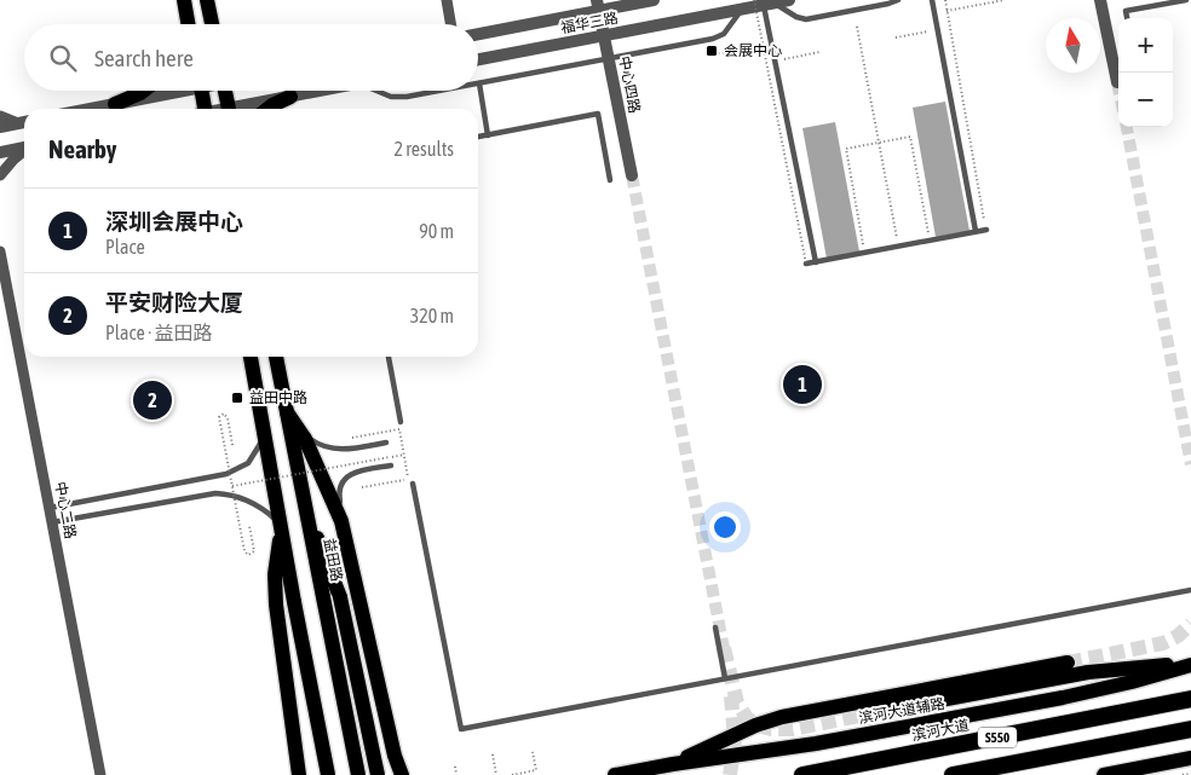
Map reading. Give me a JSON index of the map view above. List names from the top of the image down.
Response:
{
  "streets": {
    "highway": ["滨河大道", "S550"],
    "main road": ["益田路", "滨河大道辅路"],
    "street": ["福华三路", "中心四路", "中心二路"]
  },
  "crossings": [
    ["福华三路", "中心四路"]
  ],
  "places": {
    "transit": ["会展中心", "益田中路"]
  },
  "north": "top",
  "page": {
    "map_buttons": ["+", "−"],
    "search": "Search here",
    "heading": ["Nearby", "2 results"],
    "list": [
      {
        "mark": "1",
        "name": "深圳会展中心",
        "note": "Place",
        "value": "90 m"
      },
      {
        "mark": "2",
        "name": "平安财险大厦",
        "note": "Place · 益田路",
        "value": "320 m"
      }
    ],
    "pins": ["1", "2"]
  }
}
